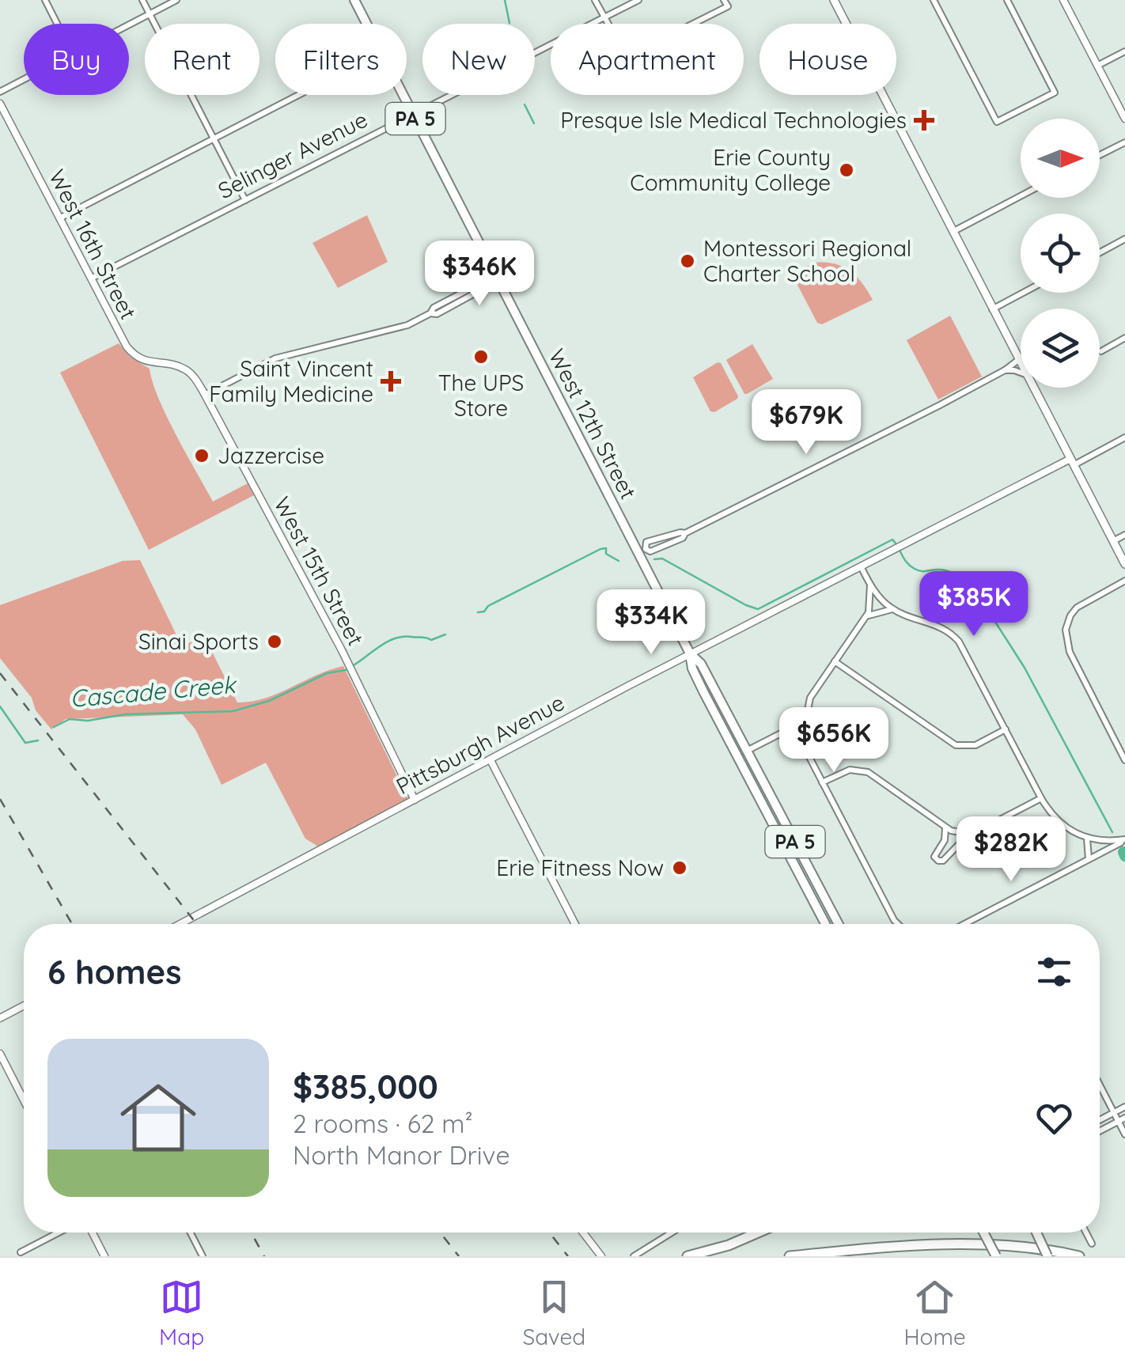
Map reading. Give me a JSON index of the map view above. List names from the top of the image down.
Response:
{
  "streets": {
    "main road": ["PA 5", "West 12th Street"],
    "street": [
      "Selinger Avenue",
      "West 16th Street",
      "West 15th Street",
      "Pittsburgh Avenue"
    ]
  },
  "crossings": [
    ["Selinger Avenue", "West 16th Street"],
    ["Selinger Avenue", "West 12th Street"],
    ["West 16th Street", "West 15th Street"],
    ["West 12th Street", "Pittsburgh Avenue"],
    ["West 15th Street", "Pittsburgh Avenue"]
  ],
  "water": ["Cascade Creek"],
  "places": {
    "health": ["Presque Isle Medical Technologies", "Saint Vincent Family Medicine"],
    "other": [
      "Erie County Community College",
      "Montessori Regional Charter School",
      "The UPS Store",
      "Jazzercise",
      "Sinai Sports",
      "Erie Fitness Now"
    ]
  },
  "north": "right",
  "page": {
    "chip": [
      "Buy",
      "Rent",
      "Filters",
      "New",
      "Apartment",
      "House"
    ],
    "price": [
      "$346K",
      "$679K",
      "$385K",
      "$334K",
      "$656K",
      "$282K"
    ],
    "heading": "6 homes",
    "list": [
      {
        "name": "$385,000",
        "note": "2 rooms · 62 m² · North Manor Drive"
      }
    ],
    "tabs": ["Map", "Saved", "Home"]
  }
}
